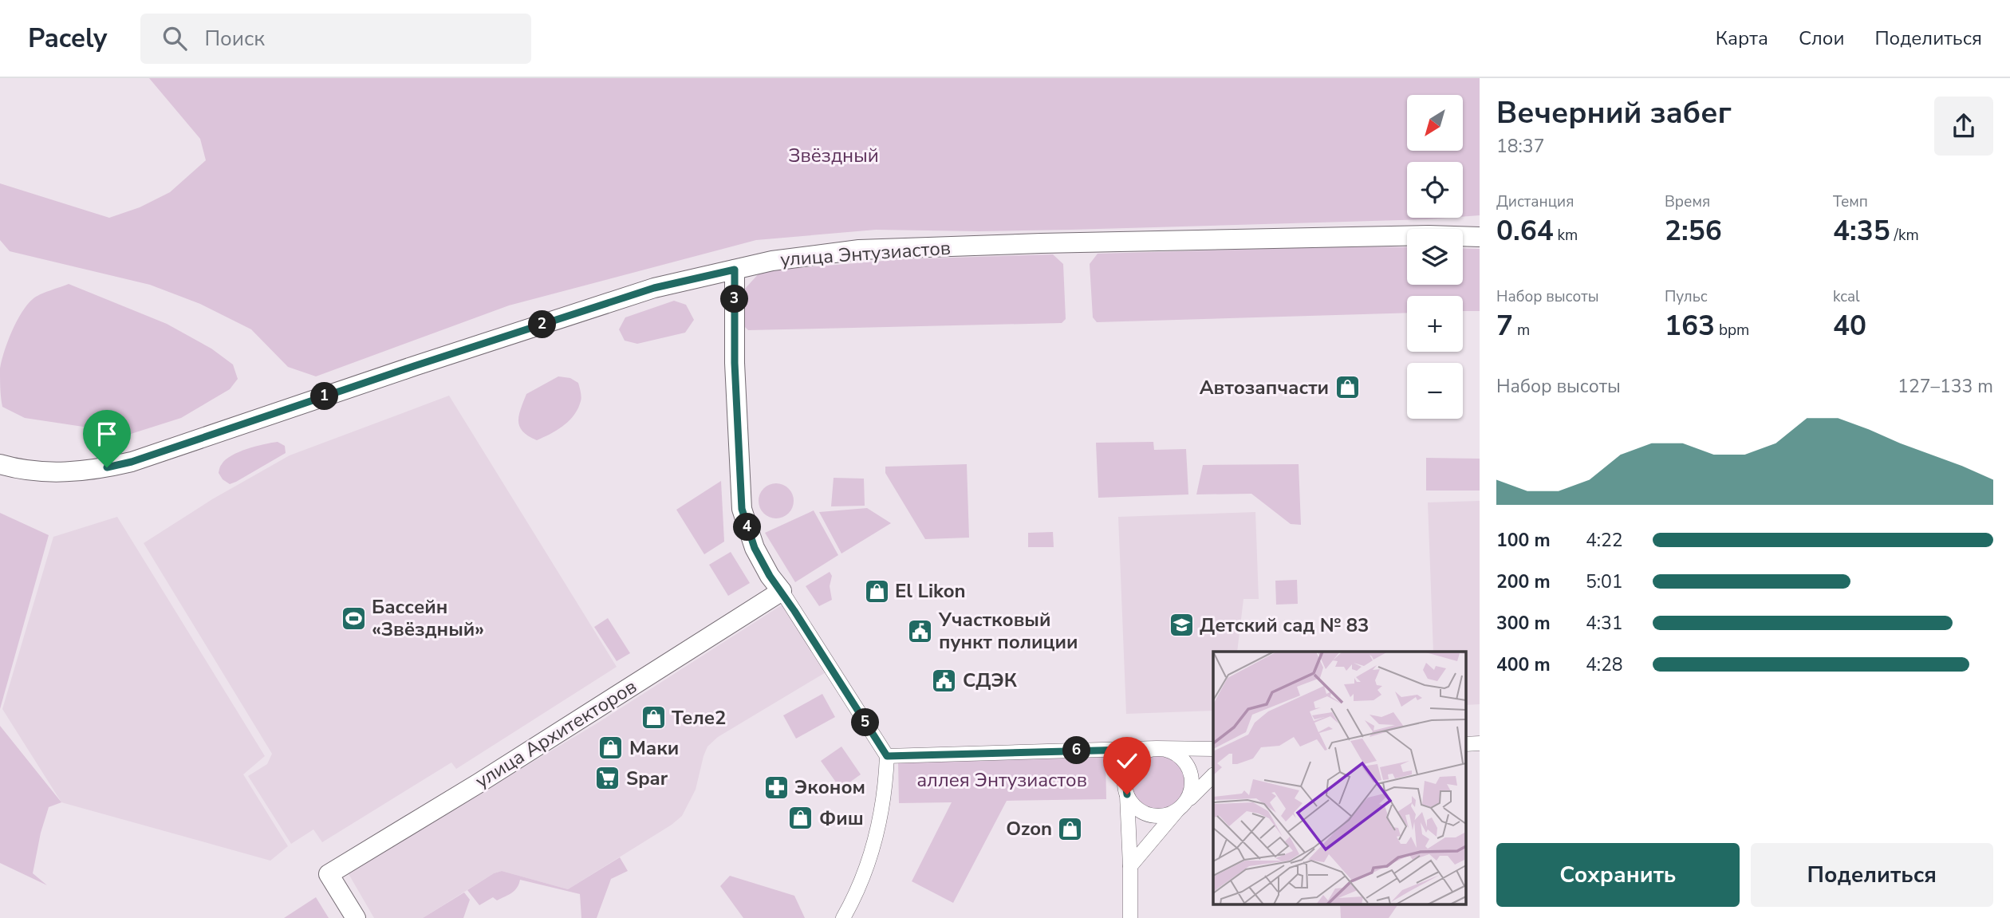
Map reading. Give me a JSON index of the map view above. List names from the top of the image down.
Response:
{
  "streets": {
    "main road": ["улица Энтузиастов", "улица Архитекторов"]
  },
  "parks": ["Звёздный", "аллея Энтузиастов"],
  "places": {
    "shop": [
      "Автозапчасти",
      "El Likon",
      "Теле2",
      "Маки",
      "Фиш",
      "Ozon"
    ],
    "sports": ["Бассейн «Звёздный»"],
    "school or university": ["Детский сад № 83"],
    "public building": ["Участковый пункт полиции", "СДЭК"],
    "supermarket": ["Spar"],
    "pharmacy": ["Эконом"]
  },
  "north": "bottom left",
  "page": {
    "header": "Pacely",
    "search": "Поиск",
    "nav": ["Карта", "Слои", "Поделиться"],
    "heading": ["Вечерний забег", "18:37"],
    "map_buttons": ["+", "−"],
    "stats": [
      ["Дистанция", "0.64 km"],
      ["Время", "2:56"],
      ["Темп", "4:35 /km"],
      ["Набор высоты", "7 m"],
      ["Пульс", "163 bpm"],
      ["kcal", "40"]
    ],
    "pins": [
      "3",
      "2",
      "1",
      "4",
      "5",
      "6"
    ],
    "chart": ["Набор высоты", "127–133 m"],
    "list": [
      {
        "name": "100 m",
        "note": "4:22"
      },
      {
        "name": "200 m",
        "note": "5:01"
      },
      {
        "name": "300 m",
        "note": "4:31"
      },
      {
        "name": "400 m",
        "note": "4:28"
      }
    ],
    "buttons": ["Сохранить", "Поделиться"]
  }
}
